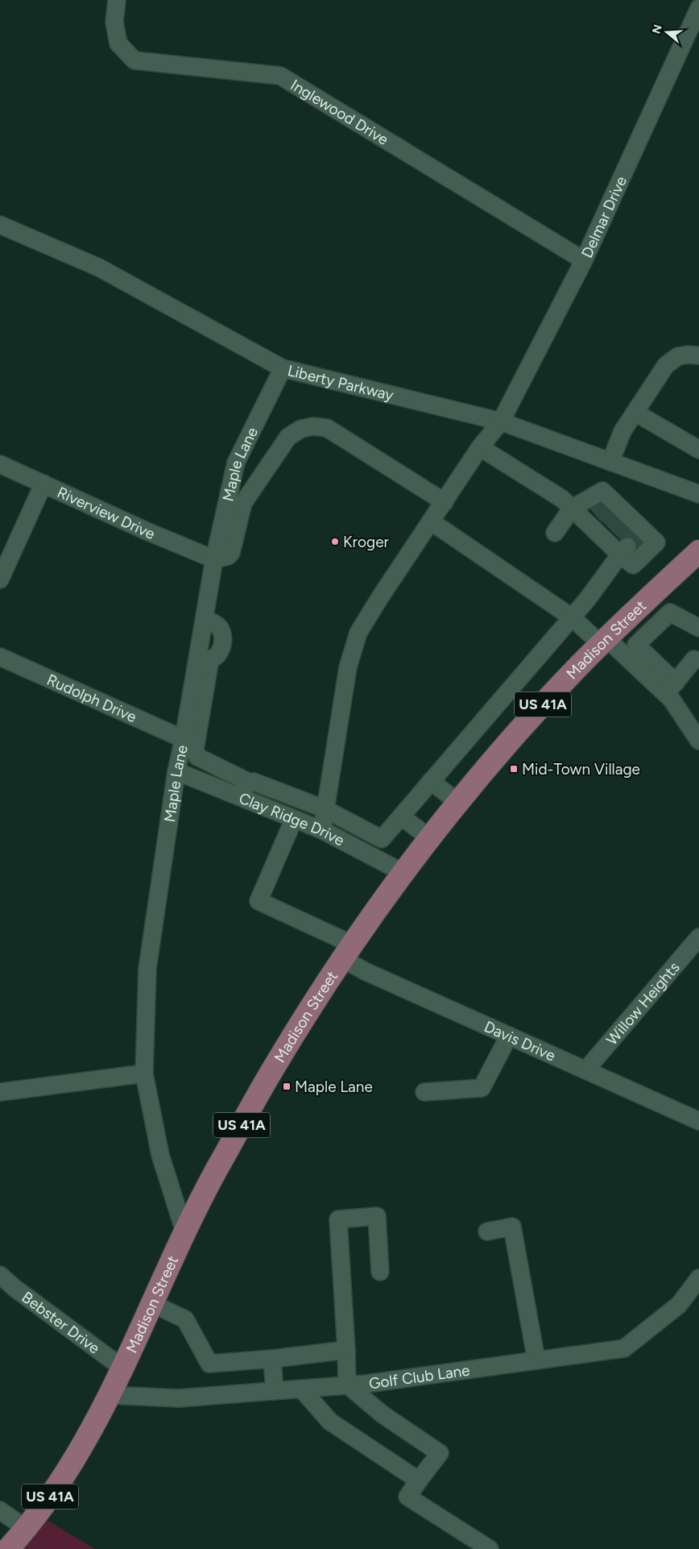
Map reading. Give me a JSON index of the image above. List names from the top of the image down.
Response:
{
  "streets": {
    "main road": ["Madison Street", "US 41A"],
    "street": [
      "Inglewood Drive",
      "Delmar Drive",
      "Liberty Parkway",
      "Maple Lane",
      "Riverview Drive",
      "Rudolph Drive",
      "Clay Ridge Drive",
      "Willow Heights",
      "Davis Drive",
      "Bebster Drive",
      "Golf Club Lane"
    ]
  },
  "crossings": [
    ["Inglewood Drive", "Delmar Drive"],
    ["Delmar Drive", "Liberty Parkway"],
    ["Delmar Drive", "Clay Ridge Drive"],
    ["Liberty Parkway", "Maple Lane"],
    ["Maple Lane", "Riverview Drive"],
    ["Maple Lane", "Madison Street"],
    ["Maple Lane", "Rudolph Drive"],
    ["Maple Lane", "Clay Ridge Drive"],
    ["Madison Street", "Clay Ridge Drive"],
    ["Madison Street", "Davis Drive"],
    ["Madison Street", "Bebster Drive"],
    ["Madison Street", "Golf Club Lane"],
    ["Clay Ridge Drive", "Davis Drive"],
    ["Willow Heights", "Davis Drive"]
  ],
  "places": {
    "other": ["Kroger"],
    "transit": ["Mid-Town Village", "Maple Lane"]
  },
  "north": "left"
}
